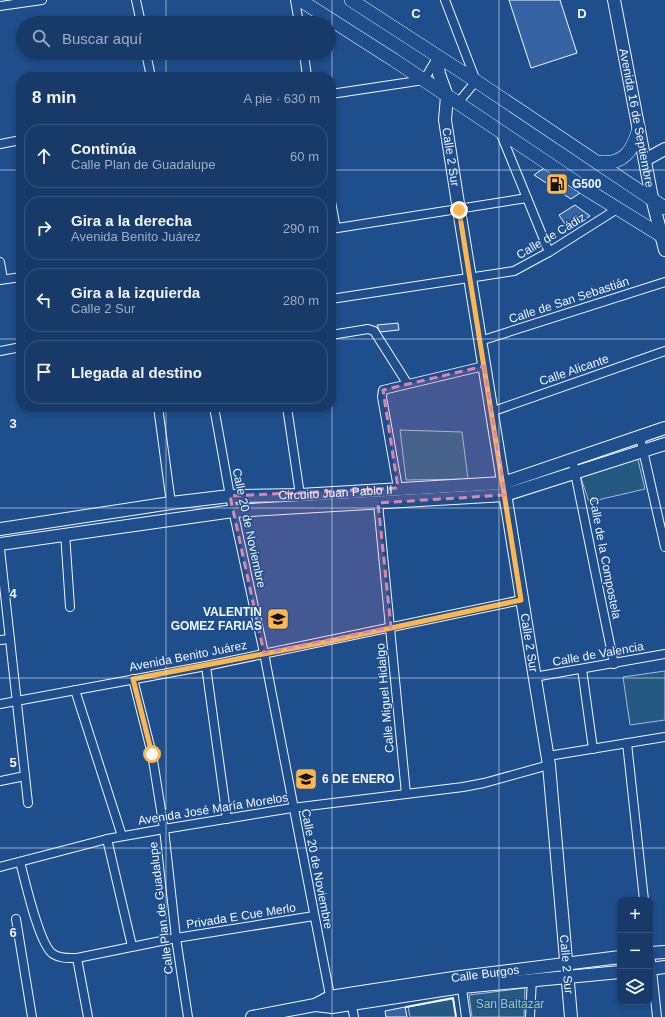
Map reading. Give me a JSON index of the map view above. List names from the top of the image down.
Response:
{
  "streets": {
    "main road": [
      "Avenida 16 de Septiembre",
      "Calle 2 Sur",
      "Circuito Juan Pablo II",
      "Calle Burgos"
    ],
    "street": [
      "Calle de Cádiz",
      "Calle de San Sebastián",
      "Calle Alicante",
      "Calle 20 de Noviembre",
      "Calle de la Compostela",
      "Calle de Valencia",
      "Avenida Benito Juárez",
      "Calle Miguel Hidalgo",
      "Avenida José María Morelos",
      "Calle Plan de Guadalupe",
      "Privada E Cue Merlo"
    ]
  },
  "crossings": [
    ["Calle 2 Sur", "Calle de Cádiz"],
    ["Calle 2 Sur", "Calle de San Sebastián"],
    ["Calle 2 Sur", "Calle Alicante"],
    ["Calle 2 Sur", "Circuito Juan Pablo II"],
    ["Calle 2 Sur", "Calle de Valencia"],
    ["Calle 2 Sur", "Avenida Benito Juárez"],
    ["Calle 2 Sur", "Avenida José María Morelos"],
    ["Calle 2 Sur", "Calle Burgos"],
    ["Circuito Juan Pablo II", "Calle 20 de Noviembre"],
    ["Circuito Juan Pablo II", "Calle de la Compostela"],
    ["Circuito Juan Pablo II", "Calle Miguel Hidalgo"],
    ["Calle 20 de Noviembre", "Avenida Benito Juárez"],
    ["Calle 20 de Noviembre", "Avenida José María Morelos"],
    ["Calle 20 de Noviembre", "Privada E Cue Merlo"],
    ["Calle 20 de Noviembre", "Calle Burgos"],
    ["Calle de la Compostela", "Calle de Valencia"],
    ["Avenida Benito Juárez", "Calle Miguel Hidalgo"],
    ["Avenida Benito Juárez", "Calle Plan de Guadalupe"],
    ["Calle Miguel Hidalgo", "Avenida José María Morelos"],
    ["Avenida José María Morelos", "Calle Plan de Guadalupe"],
    ["Avenida José María Morelos", "Privada E Cue Merlo"],
    ["Calle Plan de Guadalupe", "Privada E Cue Merlo"]
  ],
  "parks": ["San Baltazar"],
  "places": {
    "fuel station": ["G500"],
    "school or university": ["VALENTIN GOMEZ FARIAS", "6 DE ENERO"]
  },
  "page": {
    "search": "Buscar aquí",
    "heading": ["8 min", "A pie · 630 m"],
    "list": [
      ["Continúa", "Calle Plan de Guadalupe", "60 m"],
      ["Gira a la derecha", "Avenida Benito Juárez", "290 m"],
      ["Gira a la izquierda", "Calle 2 Sur", "280 m"],
      "Llegada al destino"
    ],
    "map_buttons": ["+", "−"]
  },
  "grid": {
    "columns": ["C", "D"],
    "rows": [
      "3",
      "4",
      "5",
      "6"
    ]
  }
}
